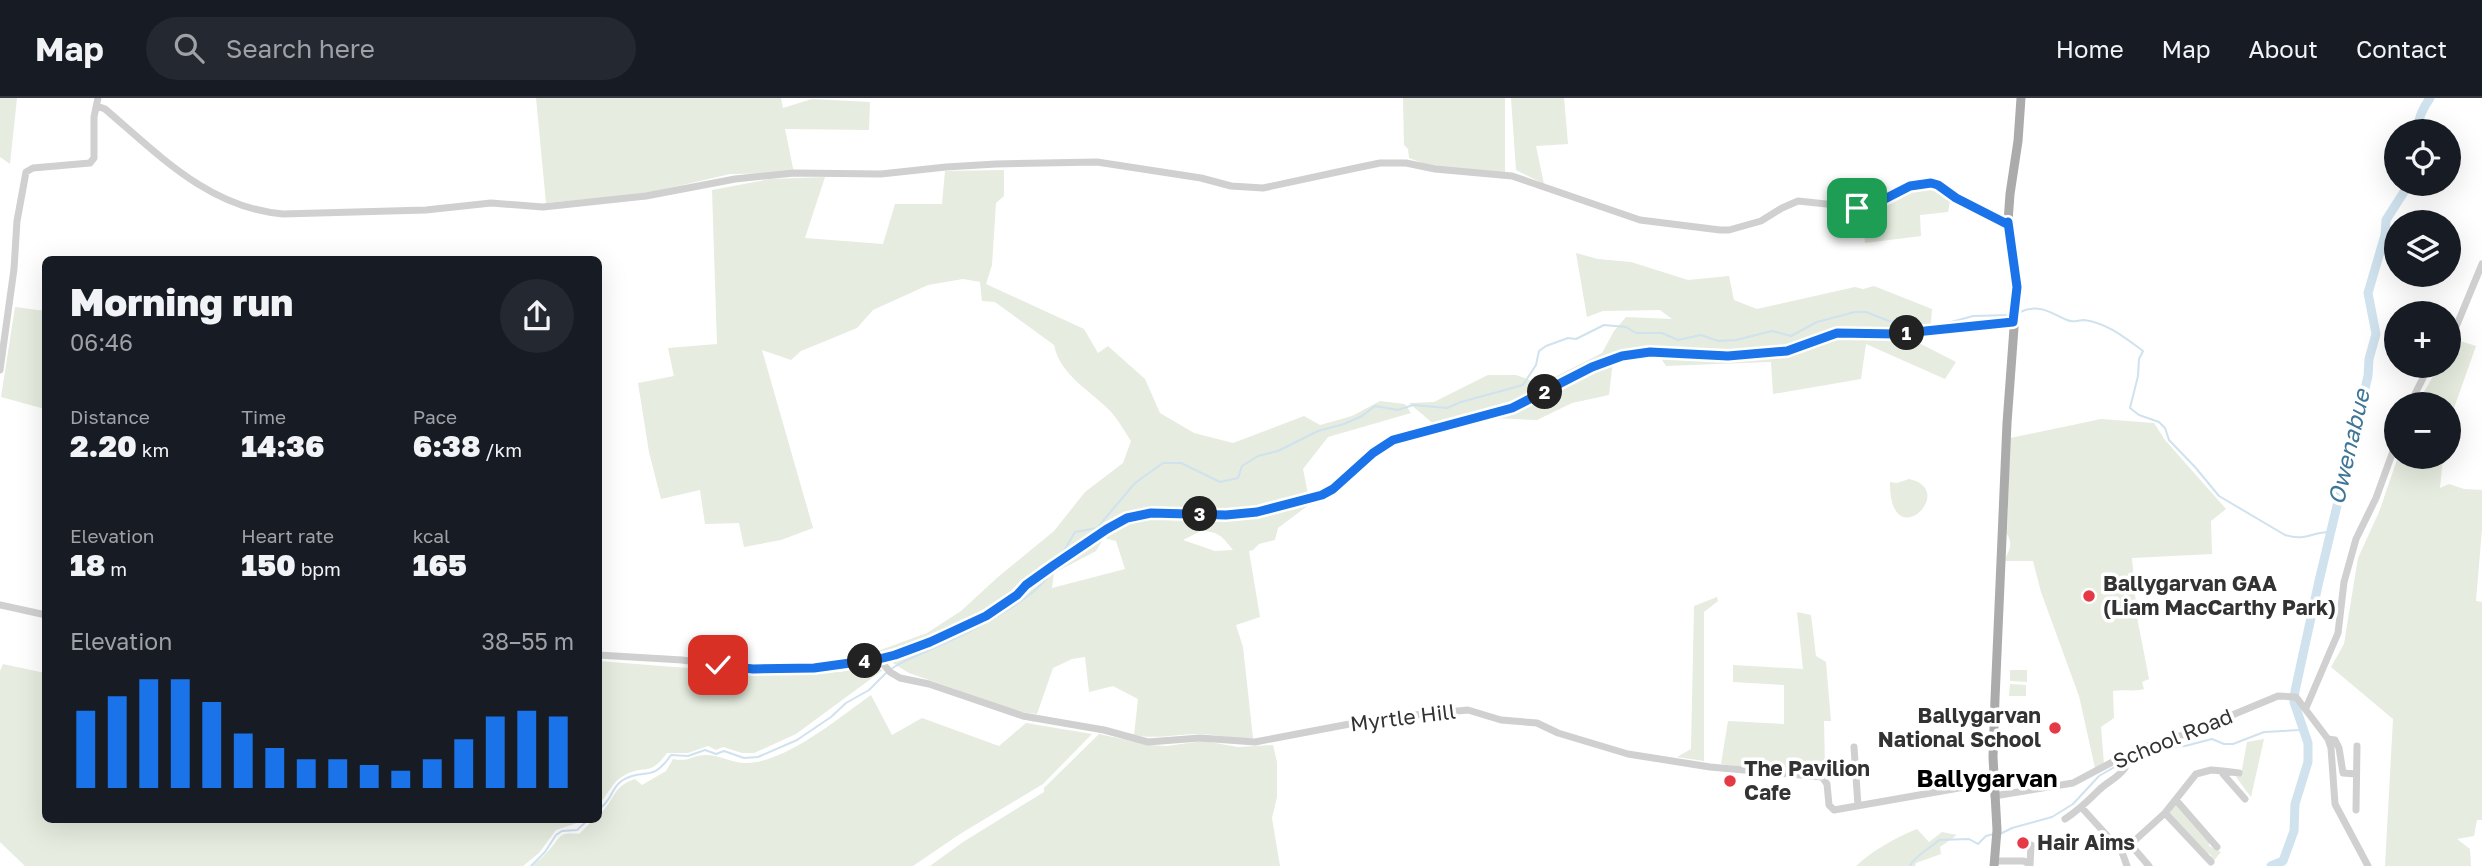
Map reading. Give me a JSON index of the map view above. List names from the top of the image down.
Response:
{
  "streets": {
    "street": ["Myrtle Hill", "School Road"]
  },
  "districts": ["Ballygarvan"],
  "water": ["Owenabue"],
  "places": [
    "Ballygarvan GAA (Liam MacCarthy Park)",
    "Ballygarvan National School",
    "The Pavilion Cafe",
    "Hair Aims"
  ],
  "page": {
    "header": "Map",
    "search": "Search here",
    "nav": [
      "Home",
      "Map",
      "About",
      "Contact"
    ],
    "map_buttons": ["+", "−"],
    "heading": ["Morning run", "06:46"],
    "pins": [
      "1",
      "2",
      "3",
      "4"
    ],
    "stats": [
      ["Distance", "2.20 km"],
      ["Time", "14:36"],
      ["Pace", "6:38 /km"],
      ["Elevation", "18 m"],
      ["Heart rate", "150 bpm"],
      ["kcal", "165"]
    ],
    "chart": ["Elevation", "38–55 m"]
  }
}
